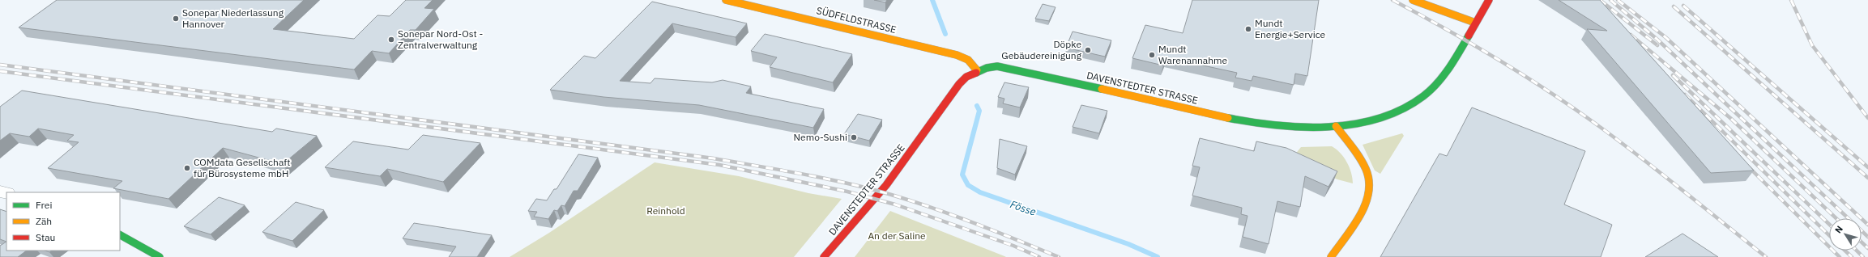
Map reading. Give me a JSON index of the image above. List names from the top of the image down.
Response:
{
  "streets": {
    "street": ["SÜDFELDSTRASSE", "DAVENSTEDTER STRASSE"]
  },
  "crossings": [
    ["SÜDFELDSTRASSE", "DAVENSTEDTER STRASSE"]
  ],
  "water": ["Fösse"],
  "parks": ["Reinhold", "An der Saline"],
  "places": [
    "Sonepar Niederlassung Hannover",
    "Mundt Energie+Service",
    "Sonepar Nord-Ost - Zentralverwaltung",
    "Döpke Gebäudereinigung",
    "Mundt Warenannahme",
    "Nemo-Sushi",
    "COMdata Gesellschaft für Bürosysteme mbH"
  ],
  "legend": ["Frei", "Zäh", "Stau"],
  "north": "top left"
}
